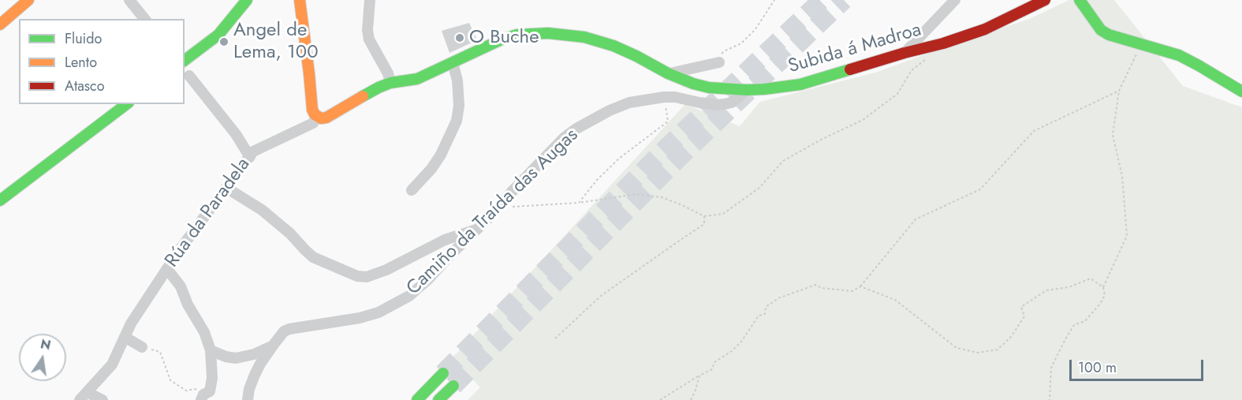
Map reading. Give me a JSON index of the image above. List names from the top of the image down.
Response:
{
  "streets": {
    "main road": ["Subida á Madroa"],
    "street": ["Camiño da Traída das Augas", "Rúa da Paradela"]
  },
  "crossings": [
    ["Subida á Madroa", "Camiño da Traída das Augas"],
    ["Subida á Madroa", "Rúa da Paradela"]
  ],
  "places": ["O Buche", "Angel de Lema, 100"],
  "legend": ["Fluido", "Lento", "Atasco"],
  "scale_bar": "100 m",
  "north": "top"
}
